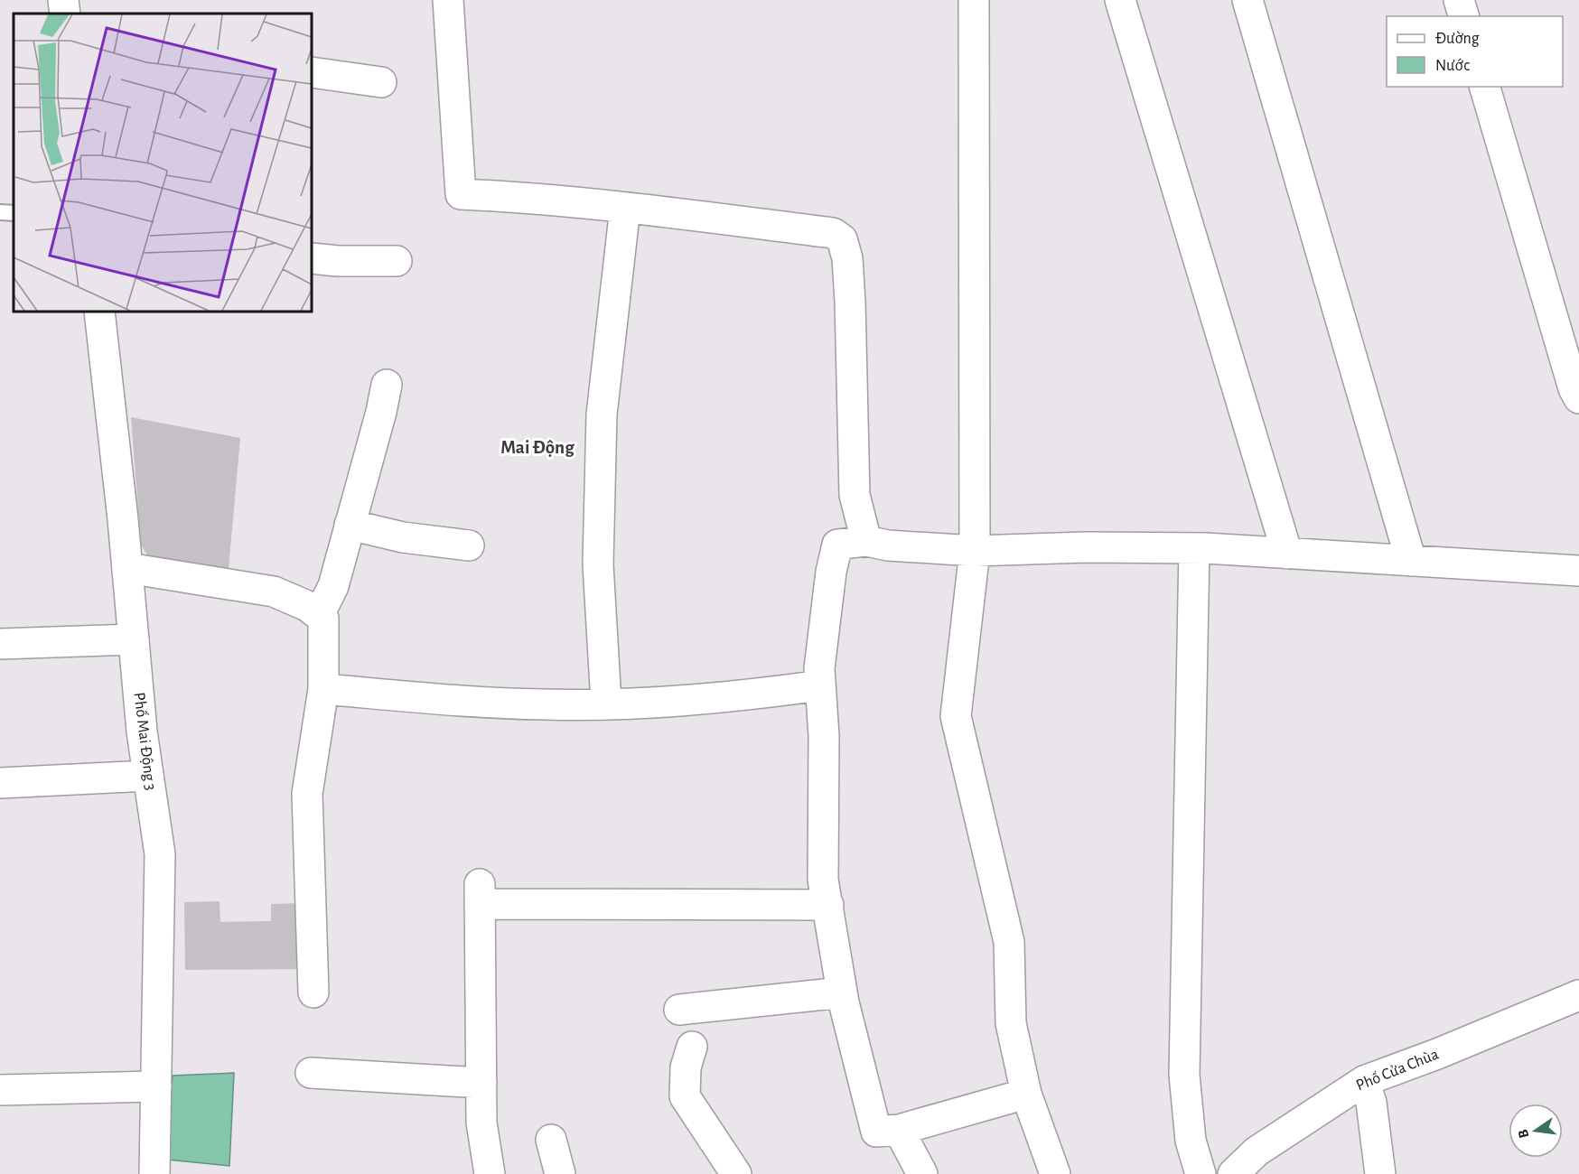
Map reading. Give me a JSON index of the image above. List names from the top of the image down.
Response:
{
  "streets": {
    "street": ["Phố Mai Động 3", "Phố Cửa Chùa"]
  },
  "districts": ["Mai Động"],
  "legend": ["Đường", "Nước"],
  "north": "left"
}
